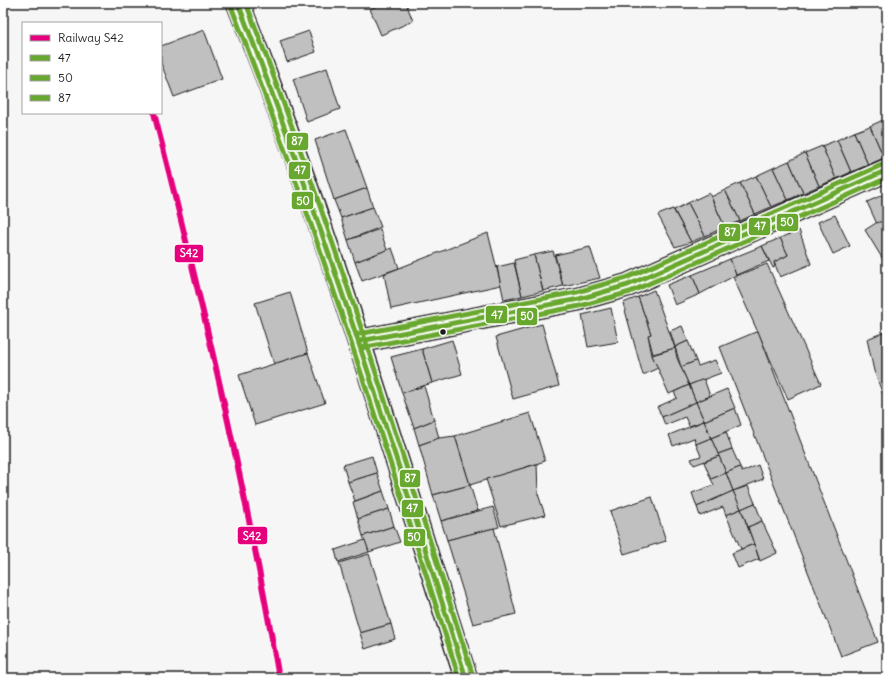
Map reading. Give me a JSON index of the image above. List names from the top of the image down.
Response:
{
  "lines": [
    "transit line 47",
    "transit line 87",
    "transit line 50",
    "rail line S42"
  ],
  "legend": [
    "Railway S42",
    "47",
    "50",
    "87"
  ]
}
